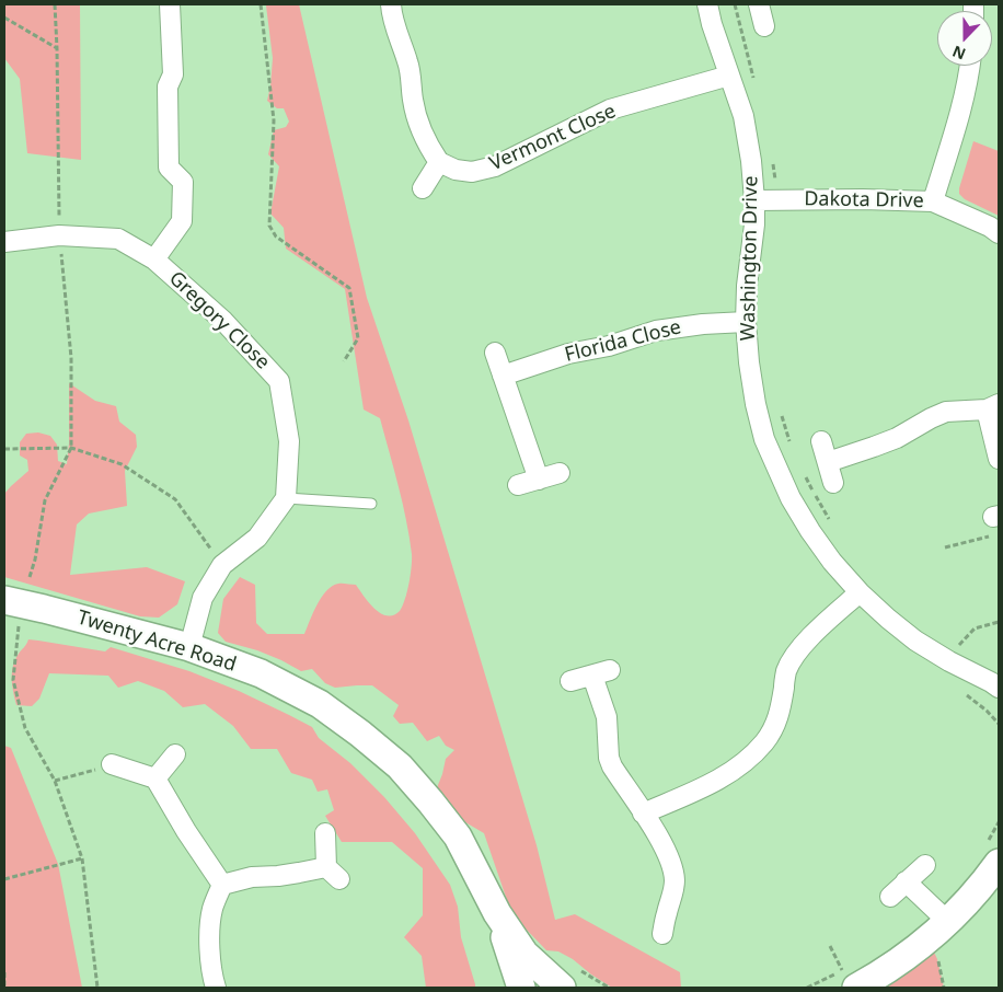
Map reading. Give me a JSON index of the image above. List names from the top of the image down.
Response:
{
  "streets": {
    "street": [
      "Vermont Close",
      "Dakota Drive",
      "Washington Drive",
      "Gregory Close",
      "Florida Close",
      "Twenty Acre Road"
    ]
  },
  "crossings": [
    ["Vermont Close", "Washington Drive"],
    ["Dakota Drive", "Washington Drive"],
    ["Washington Drive", "Florida Close"]
  ],
  "north": "bottom"
}
